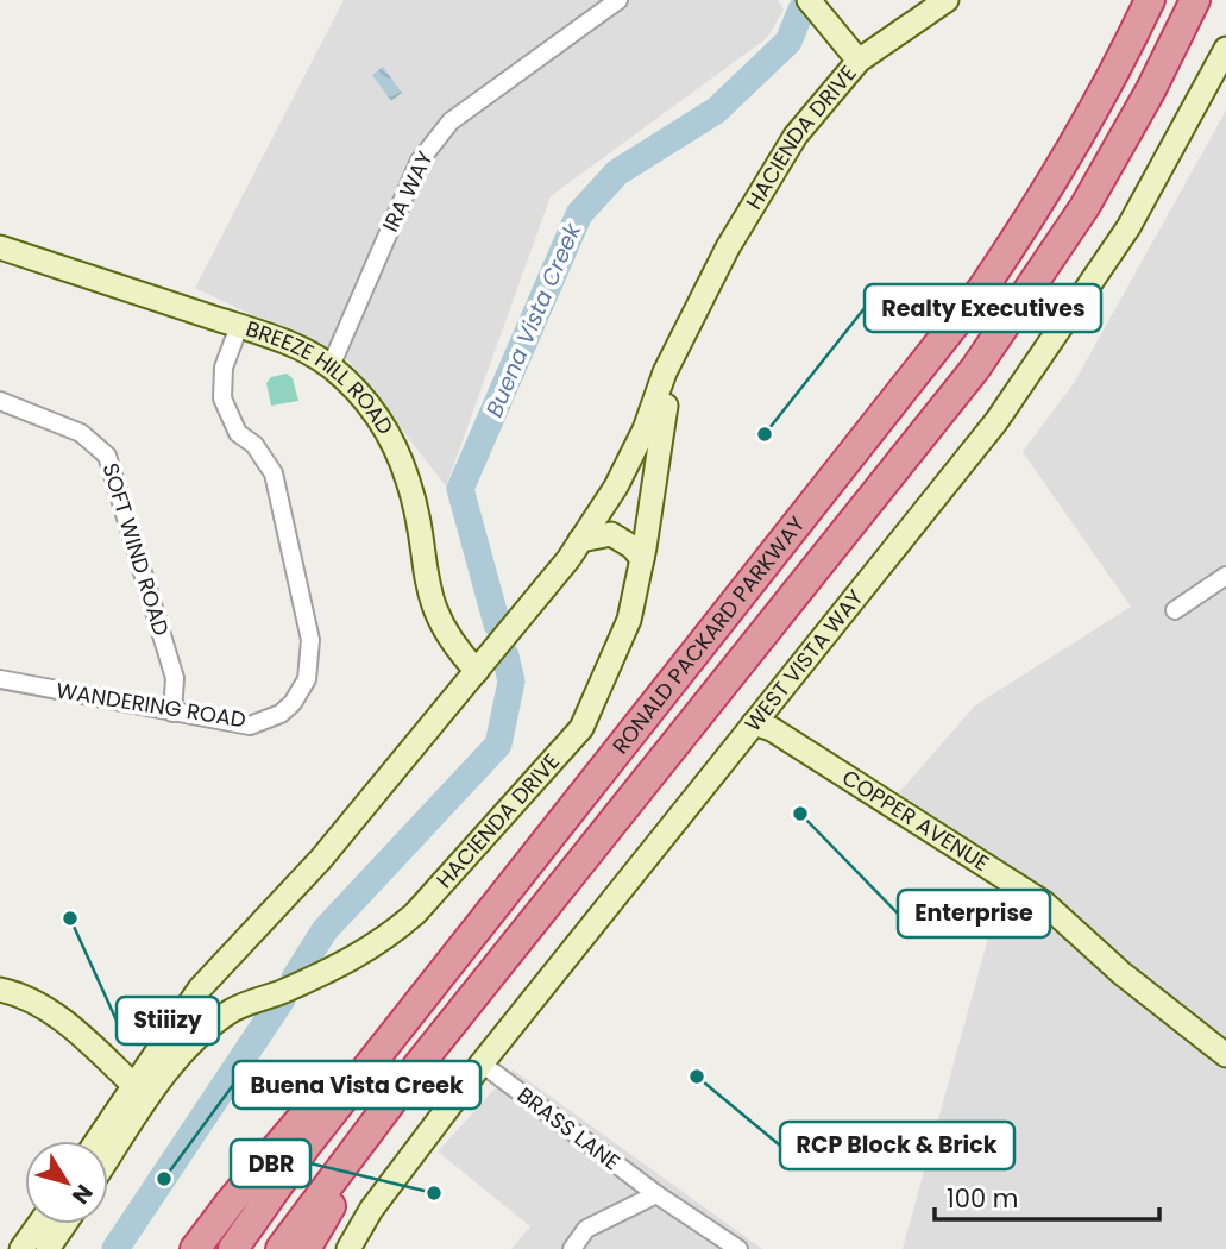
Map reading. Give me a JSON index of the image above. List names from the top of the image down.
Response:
{
  "streets": {
    "highway": ["RONALD PACKARD PARKWAY"],
    "main road": [
      "HACIENDA DRIVE",
      "BREEZE HILL ROAD",
      "WEST VISTA WAY",
      "COPPER AVENUE"
    ],
    "street": [
      "IRA WAY",
      "SOFT WIND ROAD",
      "WANDERING ROAD",
      "BRASS LANE"
    ]
  },
  "crossings": [
    ["HACIENDA DRIVE", "BREEZE HILL ROAD"],
    ["IRA WAY", "BREEZE HILL ROAD"],
    ["BREEZE HILL ROAD", "WANDERING ROAD"],
    ["SOFT WIND ROAD", "WANDERING ROAD"],
    ["WEST VISTA WAY", "COPPER AVENUE"],
    ["WEST VISTA WAY", "BRASS LANE"]
  ],
  "water": ["Buena Vista Creek"],
  "places": [
    "Realty Executives",
    "Enterprise",
    "Stiiizy",
    "RCP Block & Brick",
    "Buena Vista Creek",
    "DBR"
  ],
  "scale_bar": "100 m",
  "north": "bottom right"
}
